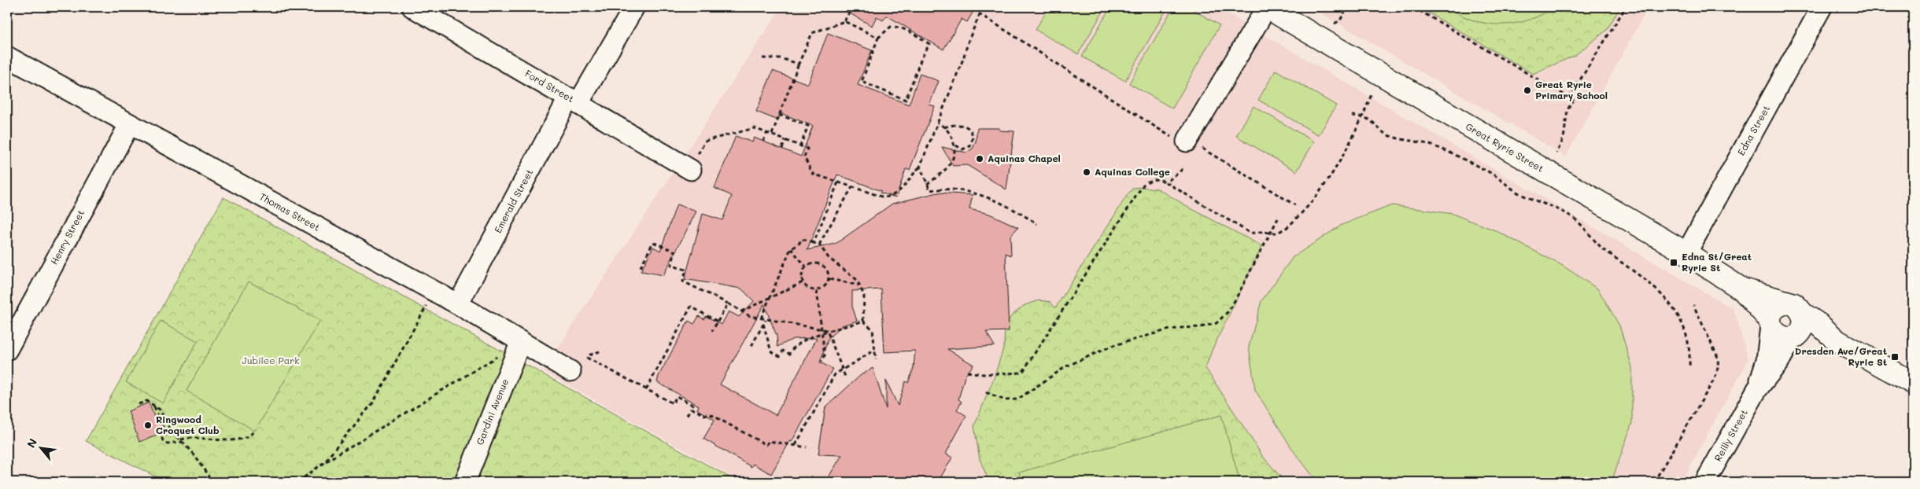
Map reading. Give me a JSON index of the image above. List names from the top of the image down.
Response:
{
  "streets": {
    "main road": ["Great Ryrie Street"],
    "street": [
      "Ford Street",
      "Edna Street",
      "Emerald Street",
      "Thomas Street",
      "Henry Street",
      "Gardini Avenue",
      "Reilly Street"
    ]
  },
  "crossings": [
    ["Ford Street", "Emerald Street"],
    ["Edna Street", "Great Ryrie Street"],
    ["Great Ryrie Street", "Reilly Street"],
    ["Emerald Street", "Thomas Street"],
    ["Thomas Street", "Henry Street"],
    ["Thomas Street", "Gardini Avenue"]
  ],
  "parks": ["Jubilee Park"],
  "places": {
    "other": [
      "Great Ryrie Primary School",
      "Aquinas Chapel",
      "Aquinas College",
      "Ringwood Croquet Club"
    ],
    "transit": ["Edna St/Great Ryrie St", "Dresden Ave/Great Ryrie St"]
  },
  "north": "top left"
}
